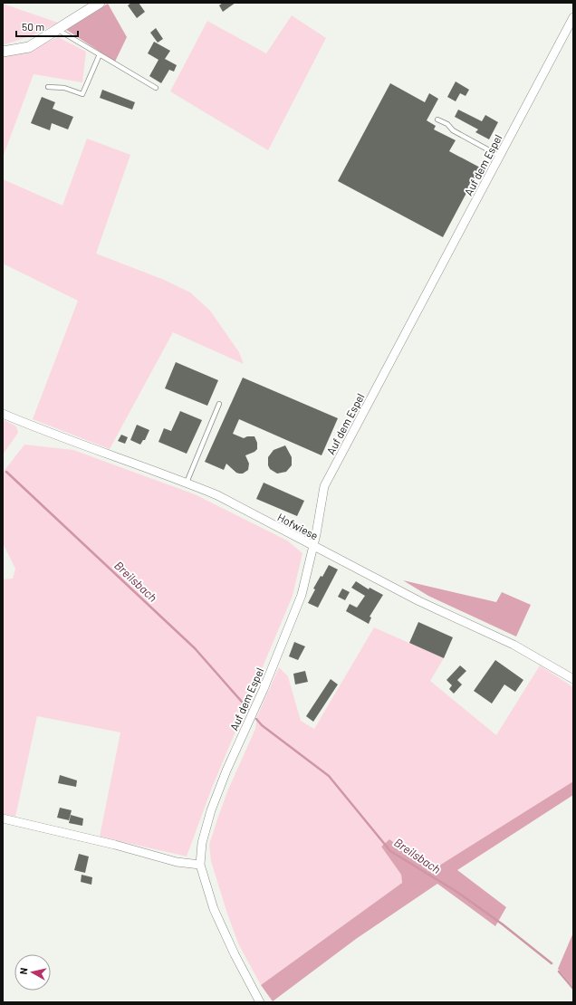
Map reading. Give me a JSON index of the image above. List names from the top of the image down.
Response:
{
  "streets": {
    "street": ["Auf dem Espel", "Hofwiese"]
  },
  "crossings": [
    ["Auf dem Espel", "Hofwiese"]
  ],
  "water": ["Breilsbach"],
  "scale_bar": "50 m",
  "north": "left"
}
